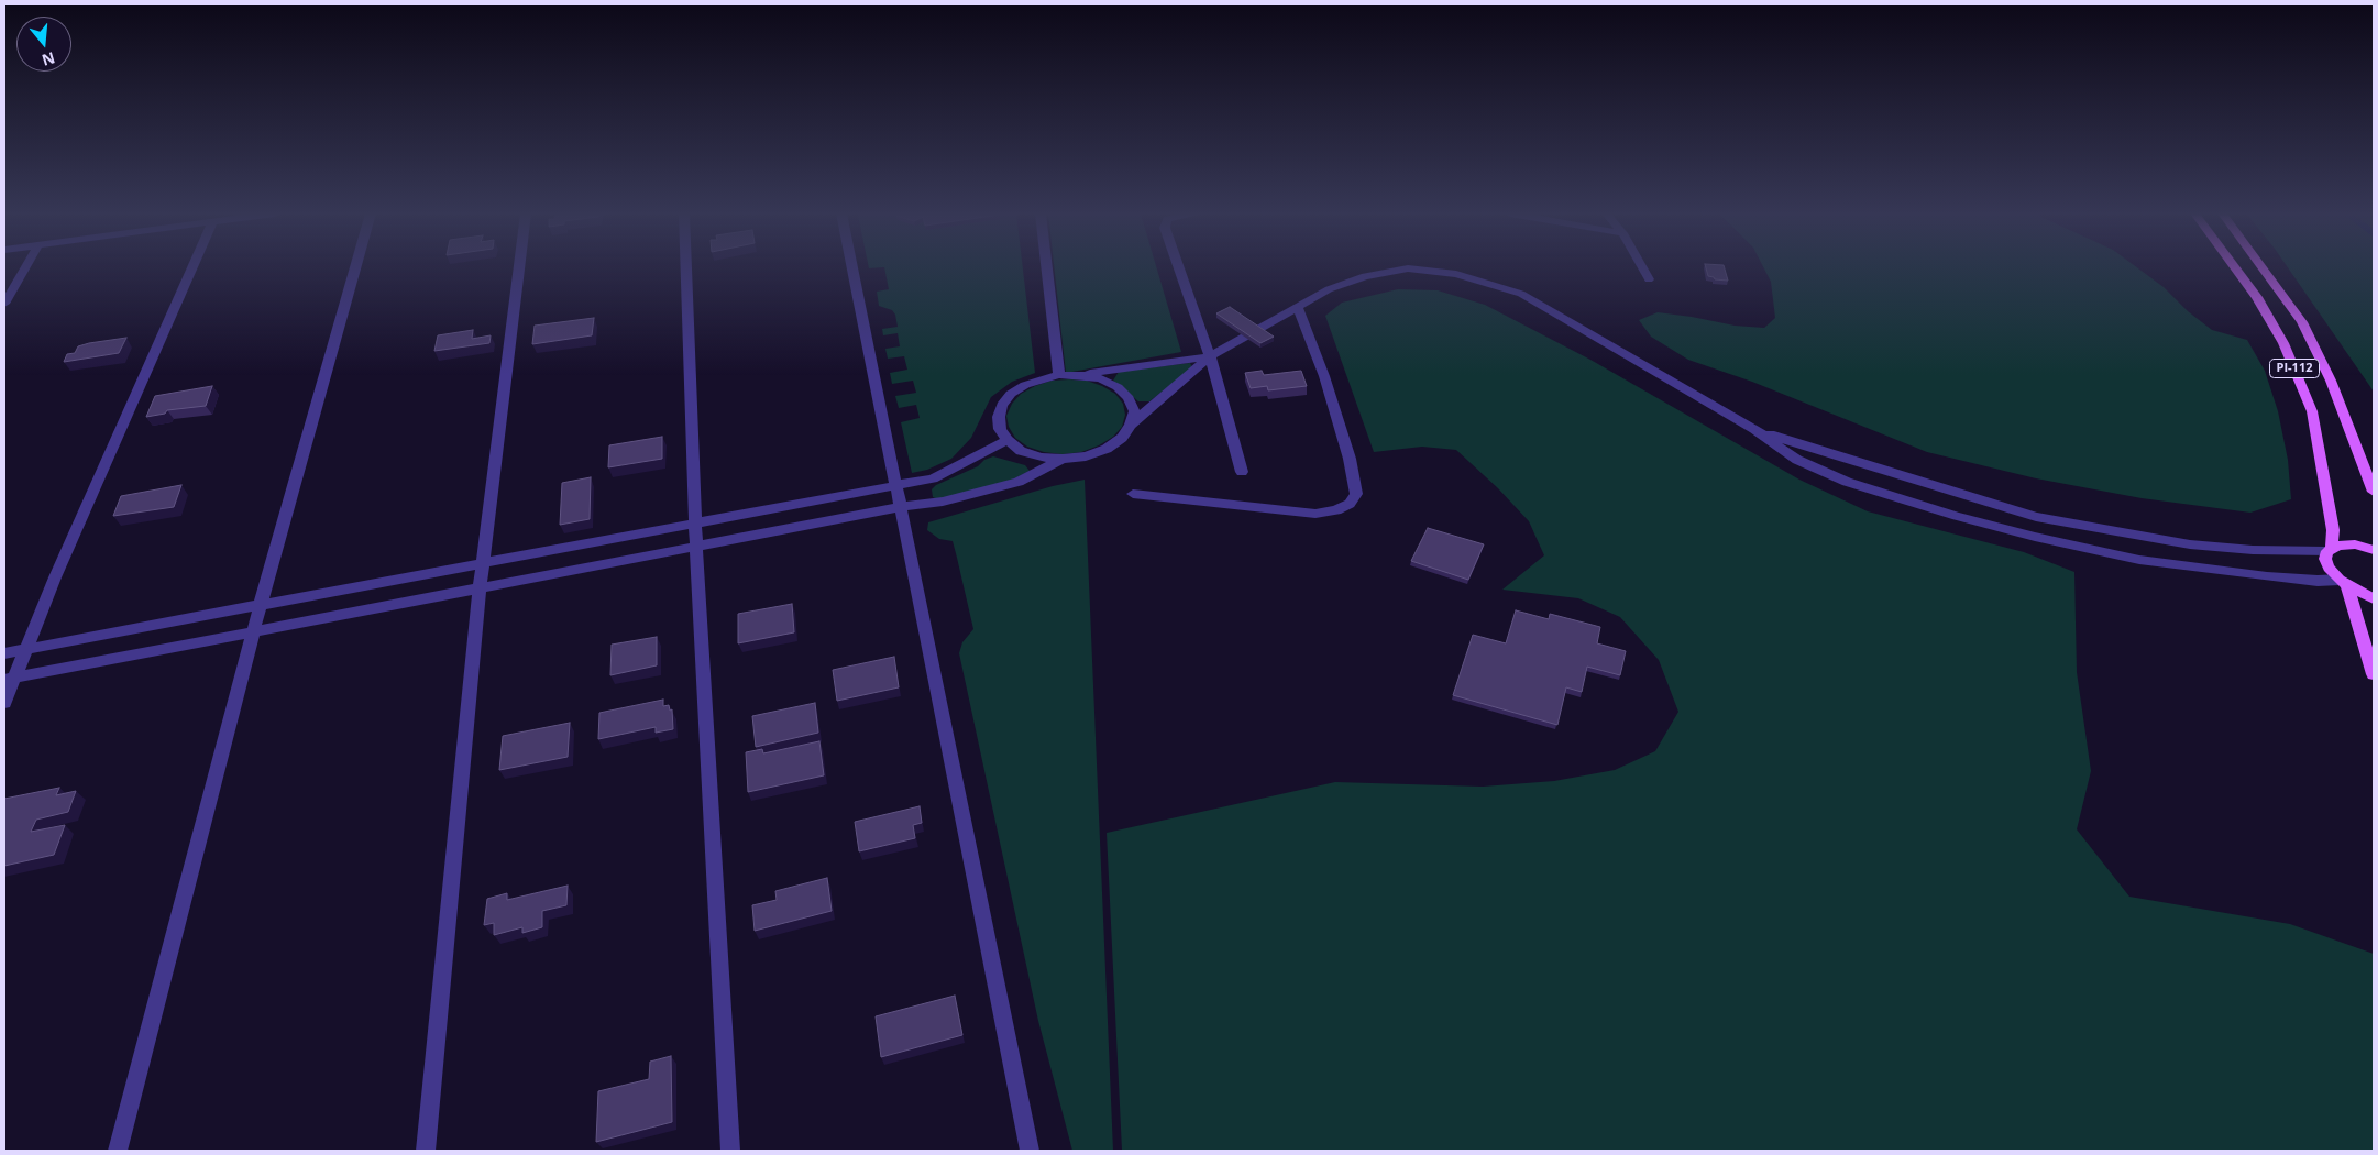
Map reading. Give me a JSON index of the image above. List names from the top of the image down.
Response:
{
  "streets": {
    "main road": ["PI-112"]
  },
  "north": "bottom"
}
